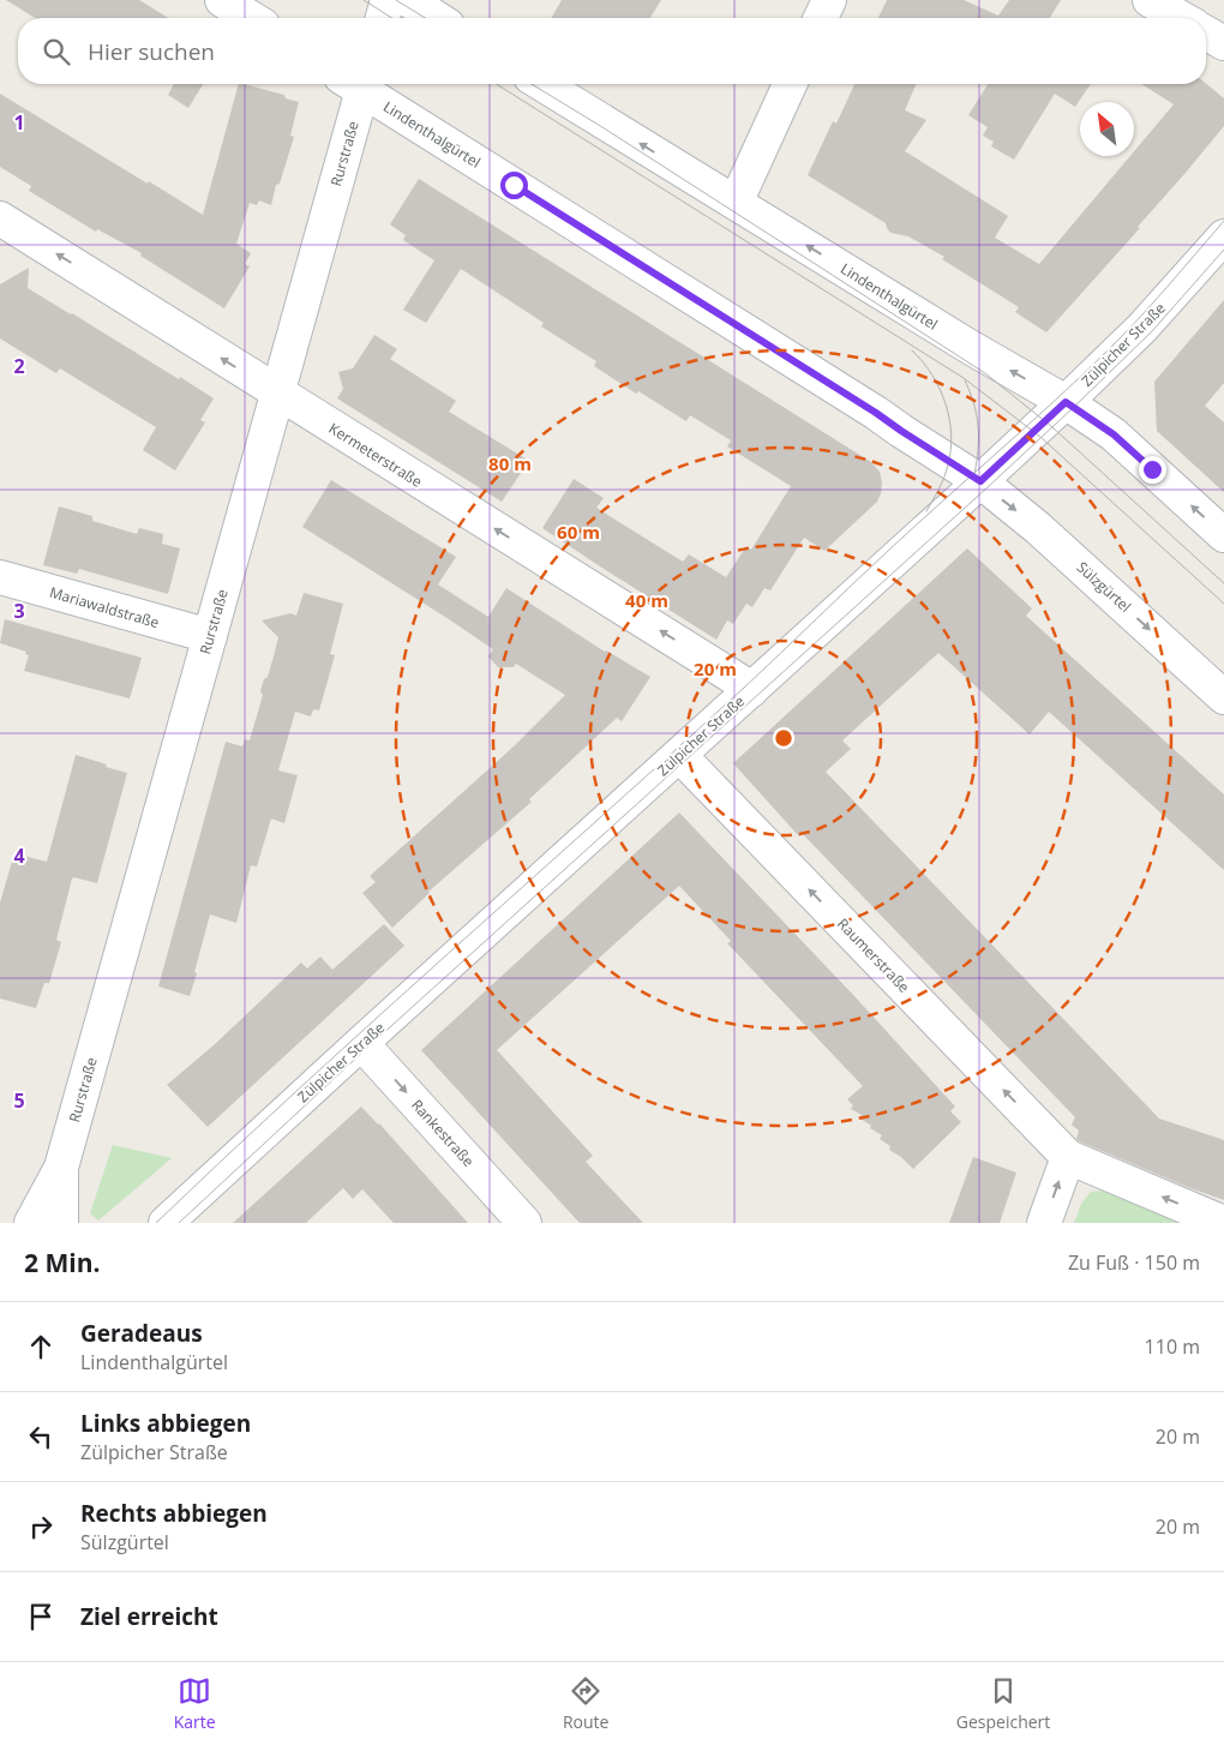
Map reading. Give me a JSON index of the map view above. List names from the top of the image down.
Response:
{
  "streets": {
    "street": [
      "Lindenthalgürtel",
      "Rurstraße",
      "Zülpicher Straße",
      "Kermeterstraße",
      "Sülzgürtel",
      "Mariawaldstraße",
      "Raumerstraße",
      "Rankestraße"
    ]
  },
  "crossings": [
    ["Lindenthalgürtel", "Zülpicher Straße"],
    ["Lindenthalgürtel", "Sülzgürtel"],
    ["Rurstraße", "Kermeterstraße"],
    ["Rurstraße", "Mariawaldstraße"],
    ["Zülpicher Straße", "Kermeterstraße"],
    ["Zülpicher Straße", "Sülzgürtel"],
    ["Zülpicher Straße", "Raumerstraße"],
    ["Zülpicher Straße", "Rankestraße"]
  ],
  "one_way": ["Kermeterstraße", "Raumerstraße", "Rankestraße"],
  "north": "top left",
  "page": {
    "search": "Hier suchen",
    "heading": ["2 Min.", "Zu Fuß · 150 m"],
    "list": [
      ["Geradeaus", "Lindenthalgürtel", "110 m"],
      ["Links abbiegen", "Zülpicher Straße", "20 m"],
      ["Rechts abbiegen", "Sülzgürtel", "20 m"],
      "Ziel erreicht"
    ],
    "nav": ["Karte", "Route", "Gespeichert"]
  },
  "grid": {
    "rows": [
      "1",
      "2",
      "3",
      "4",
      "5"
    ]
  },
  "rings": [
    "80 m",
    "60 m",
    "40 m",
    "20 m"
  ]
}
